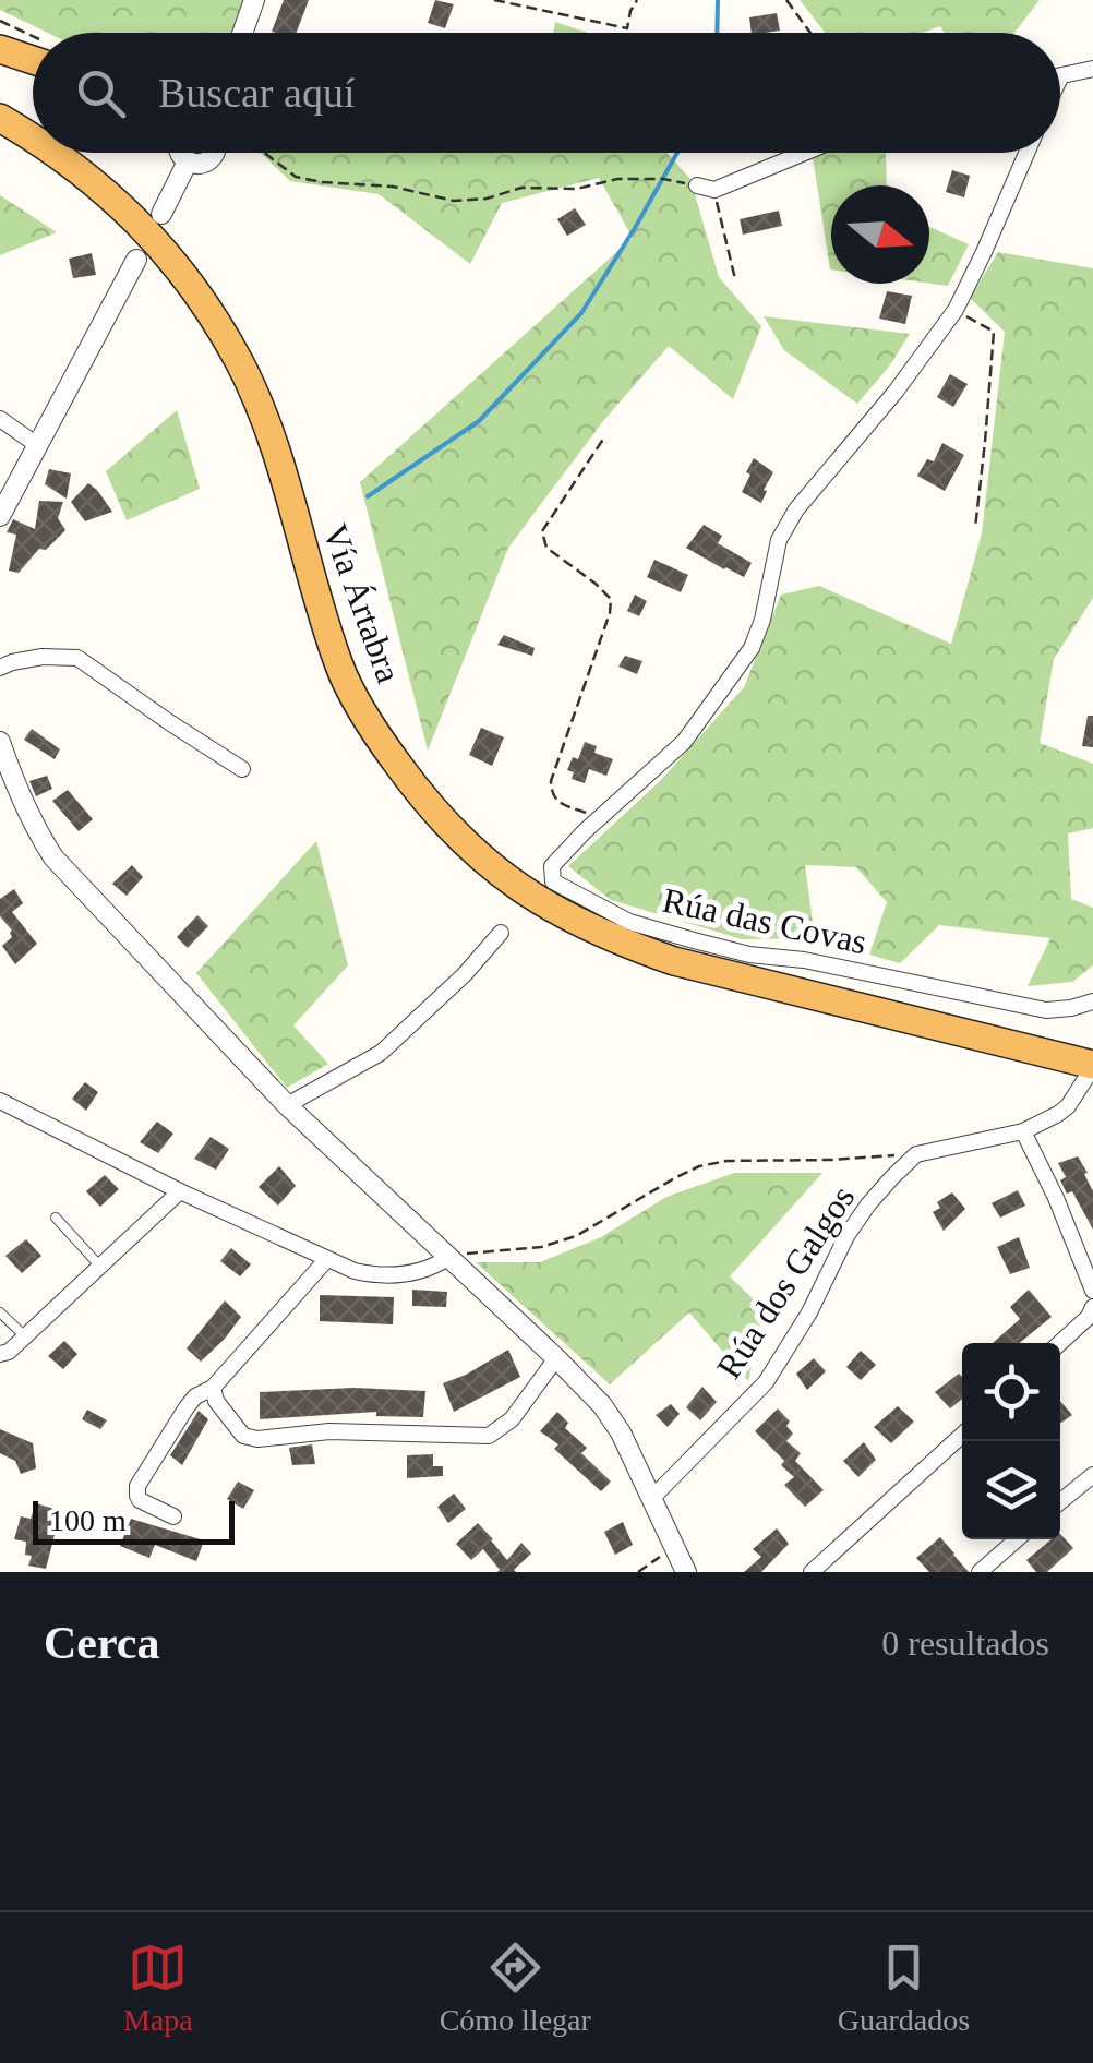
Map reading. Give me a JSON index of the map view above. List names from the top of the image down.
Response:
{
  "streets": {
    "highway": ["Vía Ártabra"],
    "street": ["Rúa das Covas", "Rúa dos Galgos"]
  },
  "scale_bar": "100 m",
  "north": "right",
  "page": {
    "search": "Buscar aquí",
    "scale": "100 m",
    "heading": ["Cerca", "0 resultados"],
    "nav": ["Mapa", "Cómo llegar", "Guardados"]
  }
}
